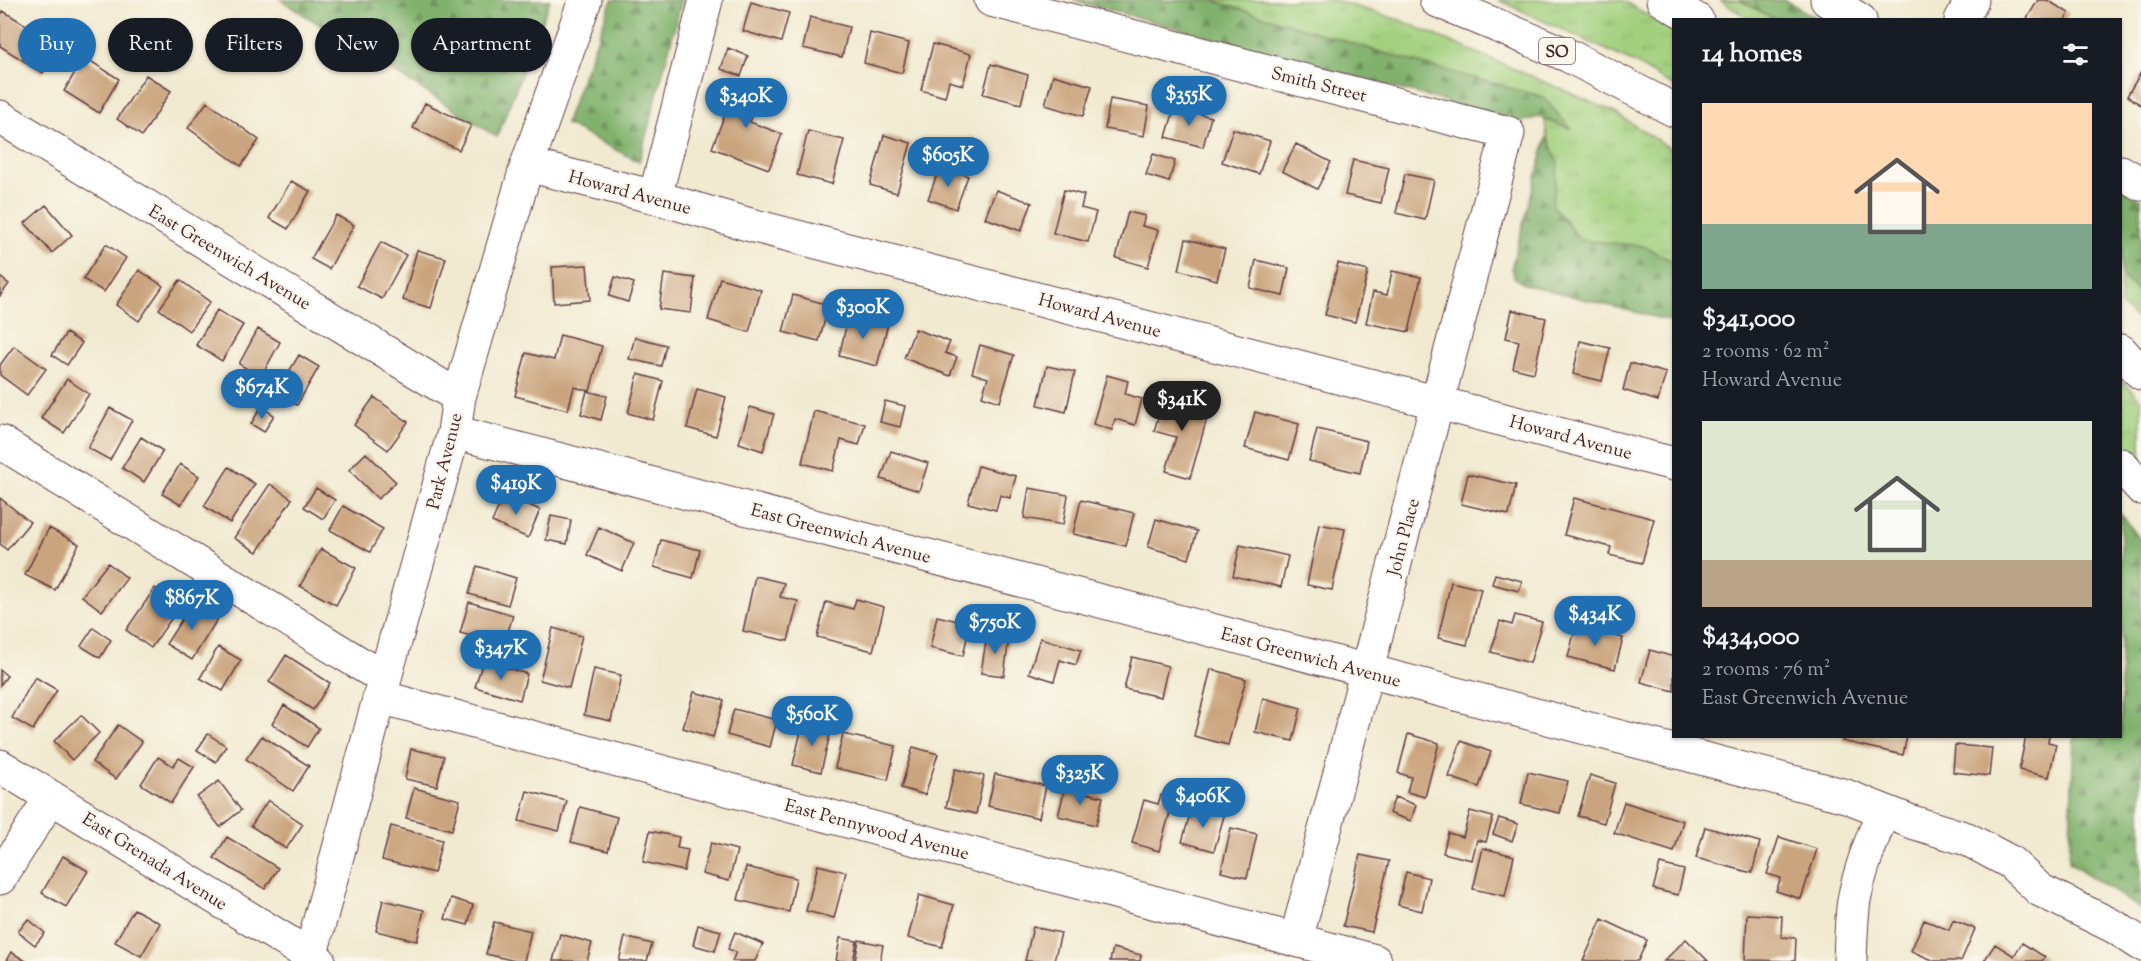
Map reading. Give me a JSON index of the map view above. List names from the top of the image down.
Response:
{
  "streets": {
    "main road": [
      "SO",
      "Smith Street",
      "Howard Avenue",
      "East Greenwich Avenue",
      "Park Avenue",
      "John Place",
      "East Pennywood Avenue",
      "East Grenada Avenue"
    ]
  },
  "crossings": [
    ["Smith Street", "John Place"],
    ["Howard Avenue", "Park Avenue"],
    ["Howard Avenue", "John Place"],
    ["East Greenwich Avenue", "Park Avenue"],
    ["East Greenwich Avenue", "John Place"],
    ["Park Avenue", "East Pennywood Avenue"],
    ["Park Avenue", "East Grenada Avenue"],
    ["John Place", "East Pennywood Avenue"]
  ],
  "page": {
    "chip": [
      "Buy",
      "Rent",
      "Filters",
      "New",
      "Apartment"
    ],
    "heading": "14 homes",
    "price": [
      "$355K",
      "$340K",
      "$605K",
      "$300K",
      "$674K",
      "$341K",
      "$419K",
      "$867K",
      "$434K",
      "$750K",
      "$347K",
      "$560K",
      "$325K",
      "$406K"
    ],
    "list": [
      {
        "name": "$341,000",
        "note": "2 rooms · 62 m² · Howard Avenue"
      },
      {
        "name": "$434,000",
        "note": "2 rooms · 76 m² · East Greenwich Avenue"
      }
    ]
  }
}
